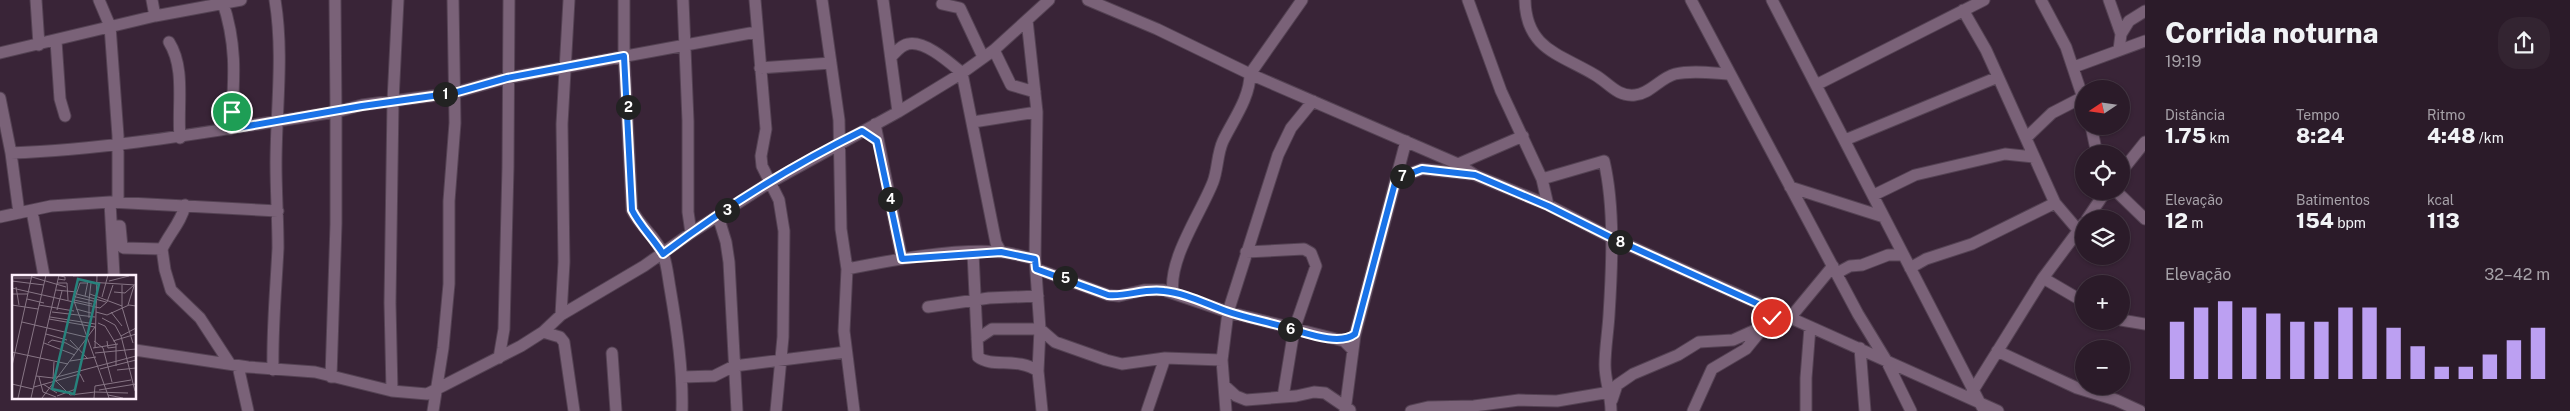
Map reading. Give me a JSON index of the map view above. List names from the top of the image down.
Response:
{
  "north": "left",
  "page": {
    "heading": ["Corrida noturna", "19:19"],
    "map_buttons": ["+", "−"],
    "pins": [
      "1",
      "2",
      "7",
      "4",
      "3",
      "8",
      "5",
      "6"
    ],
    "stats": [
      ["Distância", "1.75 km"],
      ["Tempo", "8:24"],
      ["Ritmo", "4:48 /km"],
      ["Elevação", "12 m"],
      ["Batimentos", "154 bpm"],
      ["kcal", "113"]
    ],
    "chart": ["Elevação", "32–42 m"]
  }
}
